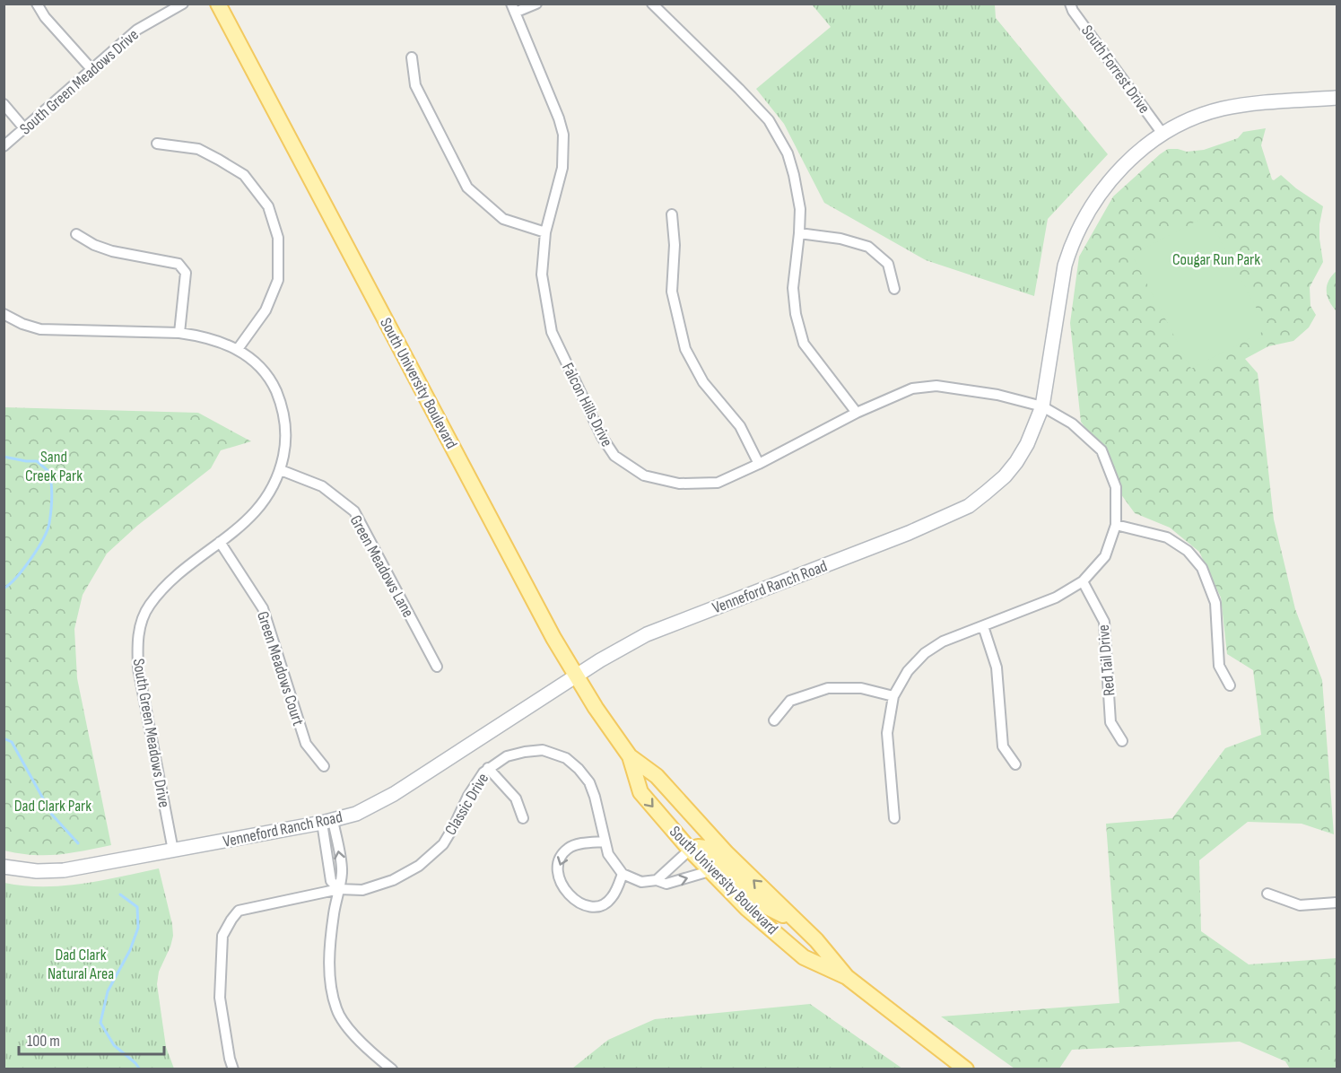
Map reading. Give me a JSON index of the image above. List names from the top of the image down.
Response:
{
  "streets": {
    "main road": ["South University Boulevard"],
    "street": [
      "South Forrest Drive",
      "South Green Meadows Drive",
      "Falcon Hills Drive",
      "Green Meadows Lane",
      "Venneford Ranch Road",
      "Red Tail Drive",
      "Green Meadows Court",
      "Classic Drive"
    ]
  },
  "crossings": [
    ["South Forrest Drive", "Venneford Ranch Road"],
    ["South Green Meadows Drive", "Green Meadows Lane"],
    ["South Green Meadows Drive", "Venneford Ranch Road"],
    ["South Green Meadows Drive", "Green Meadows Court"],
    ["South University Boulevard", "Venneford Ranch Road"],
    ["Falcon Hills Drive", "Venneford Ranch Road"]
  ],
  "parks": [
    "Cougar Run Park",
    "Sand Creek Park",
    "Dad Clark Park",
    "Dad Clark Natural Area"
  ],
  "scale_bar": "100 m"
}
